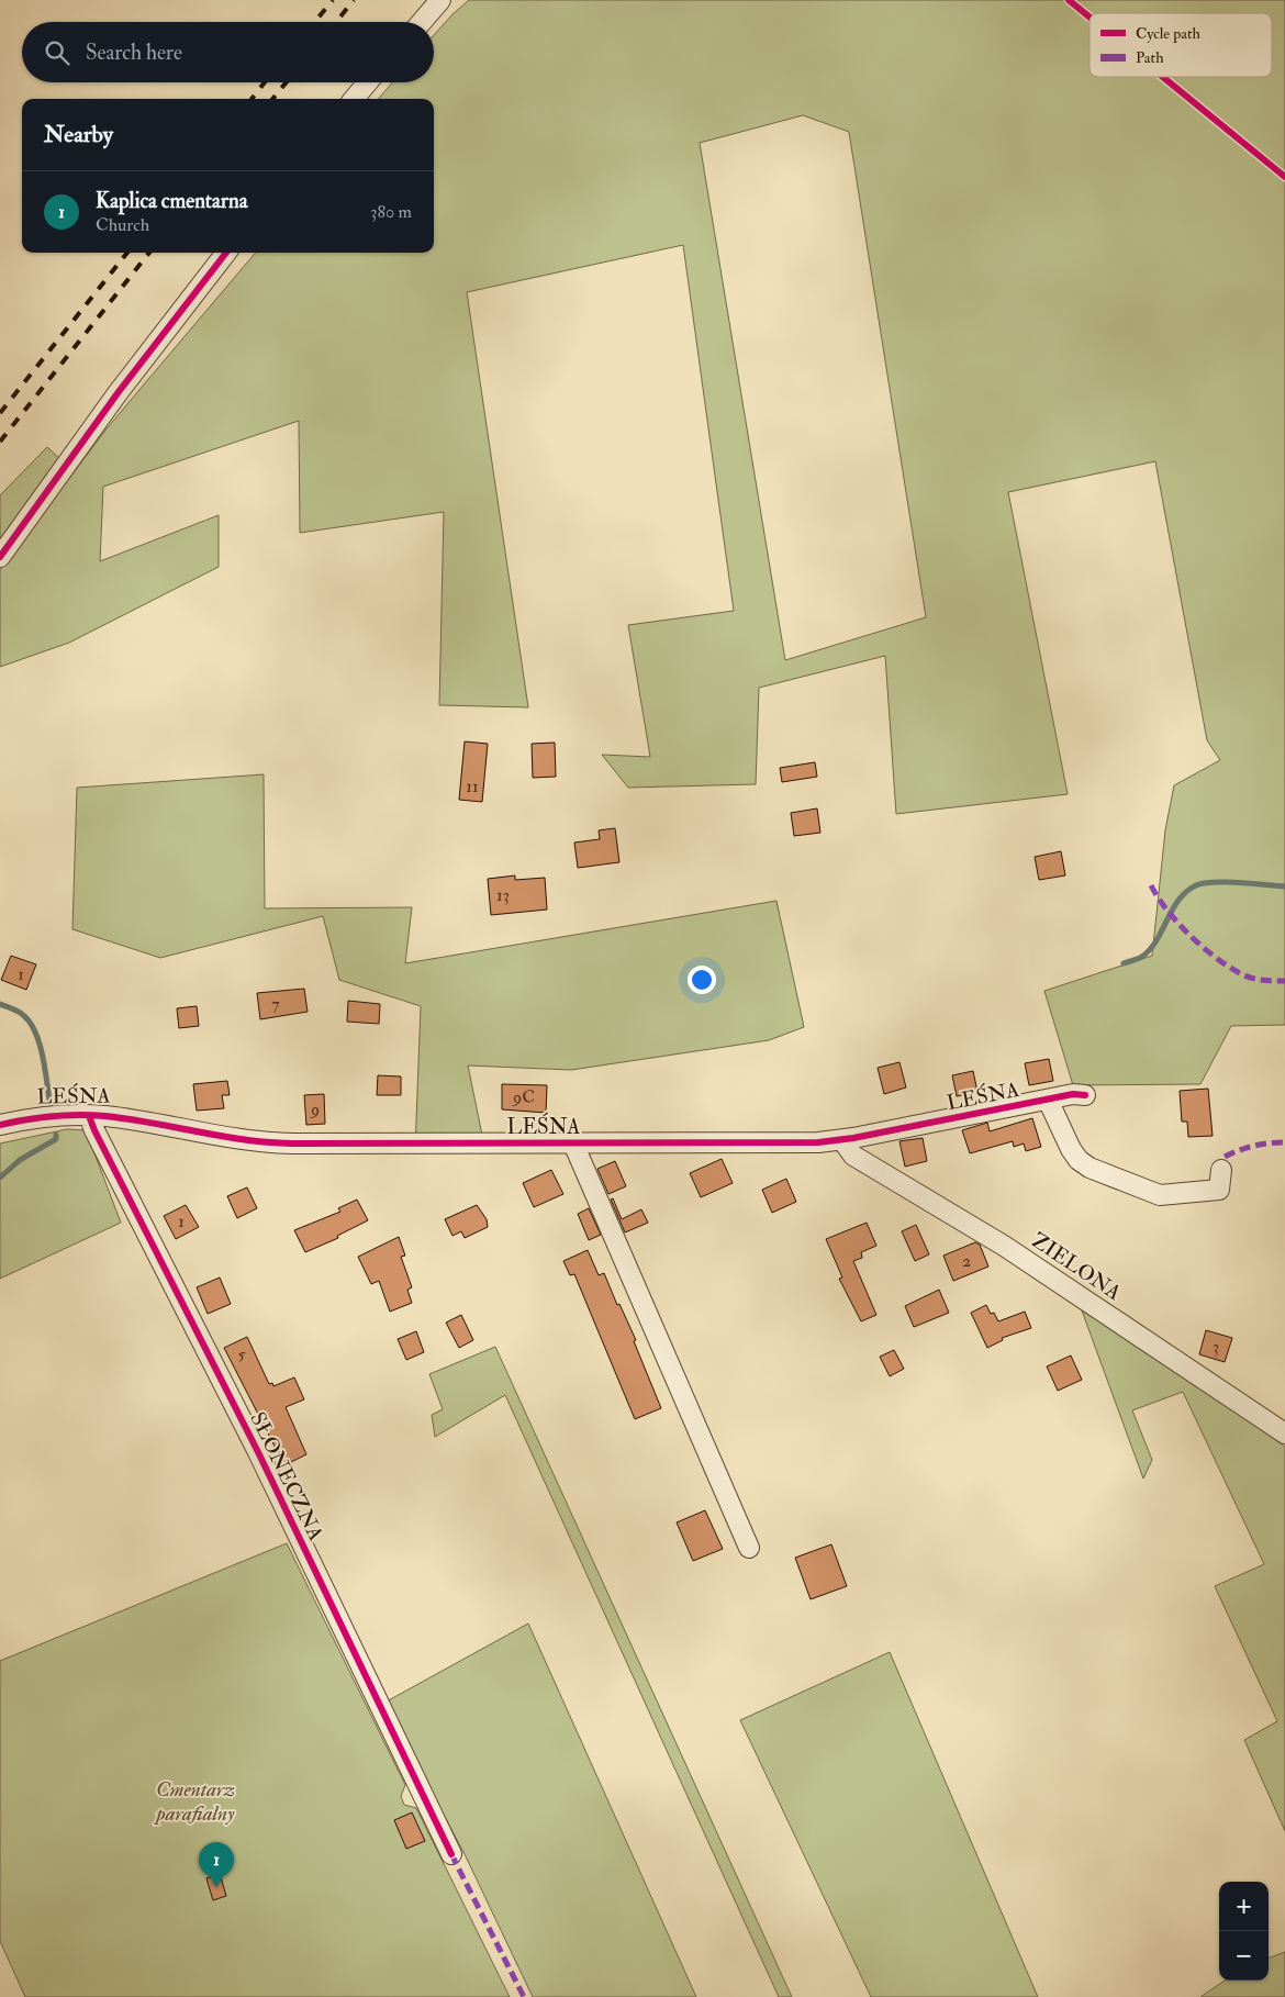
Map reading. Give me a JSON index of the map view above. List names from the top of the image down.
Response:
{
  "streets": {
    "street": ["LEŚNA", "ZIELONA", "SŁONECZNA"]
  },
  "crossings": [
    ["LEŚNA", "ZIELONA"],
    ["LEŚNA", "SŁONECZNA"]
  ],
  "parks": ["Cmentarz parafialny"],
  "house_numbers": [
    "11",
    "13",
    "1",
    "7",
    "9C",
    "9",
    "1",
    "2",
    "3",
    "5"
  ],
  "legend": ["Cycle path", "Path"],
  "page": {
    "search": "Search here",
    "heading": "Nearby",
    "list": [
      {
        "mark": "1",
        "name": "Kaplica cmentarna",
        "note": "Church",
        "value": "380 m"
      }
    ],
    "pins": "1",
    "map_buttons": ["+", "−"]
  }
}
